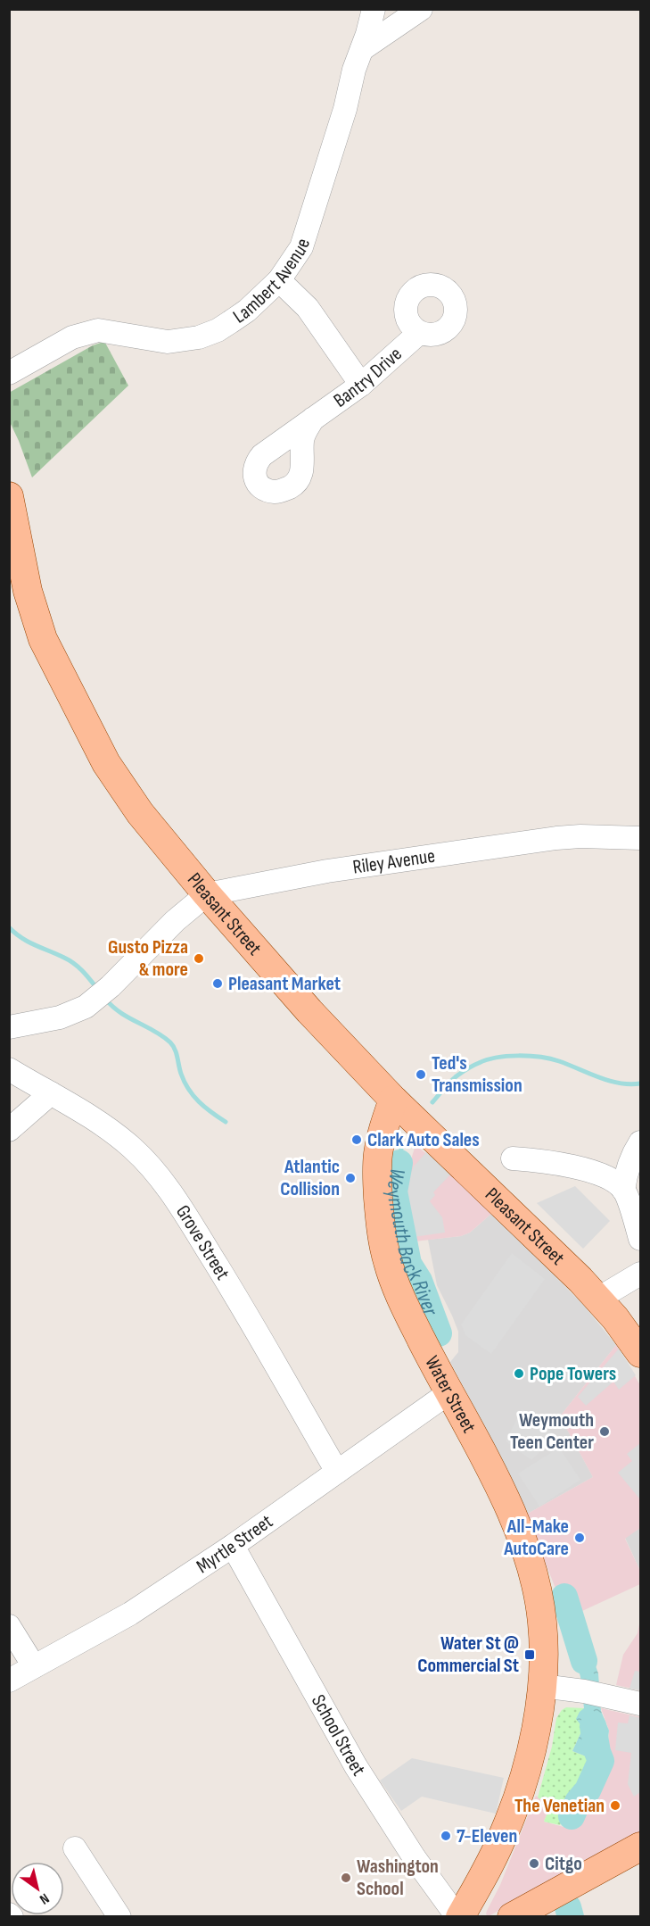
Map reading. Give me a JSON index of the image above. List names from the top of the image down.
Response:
{
  "streets": {
    "main road": ["Pleasant Street", "Water Street"],
    "street": [
      "Lambert Avenue",
      "Bantry Drive",
      "Riley Avenue",
      "Grove Street",
      "Myrtle Street",
      "School Street"
    ]
  },
  "crossings": [
    ["Riley Avenue", "Pleasant Street"],
    ["Pleasant Street", "Water Street"],
    ["Grove Street", "Myrtle Street"],
    ["Water Street", "Myrtle Street"],
    ["Water Street", "School Street"],
    ["Myrtle Street", "School Street"]
  ],
  "water": ["Weymouth Back River"],
  "places": {
    "other": [
      "Gusto Pizza & more",
      "Pleasant Market",
      "Ted's Transmission",
      "Clark Auto Sales",
      "Atlantic Collision",
      "Pope Towers",
      "Weymouth Teen Center",
      "All-Make AutoCare",
      "The Venetian",
      "7-Eleven",
      "Citgo",
      "Washington School"
    ],
    "transit": ["Water St @ Commercial St"]
  },
  "north": "bottom right"
}
